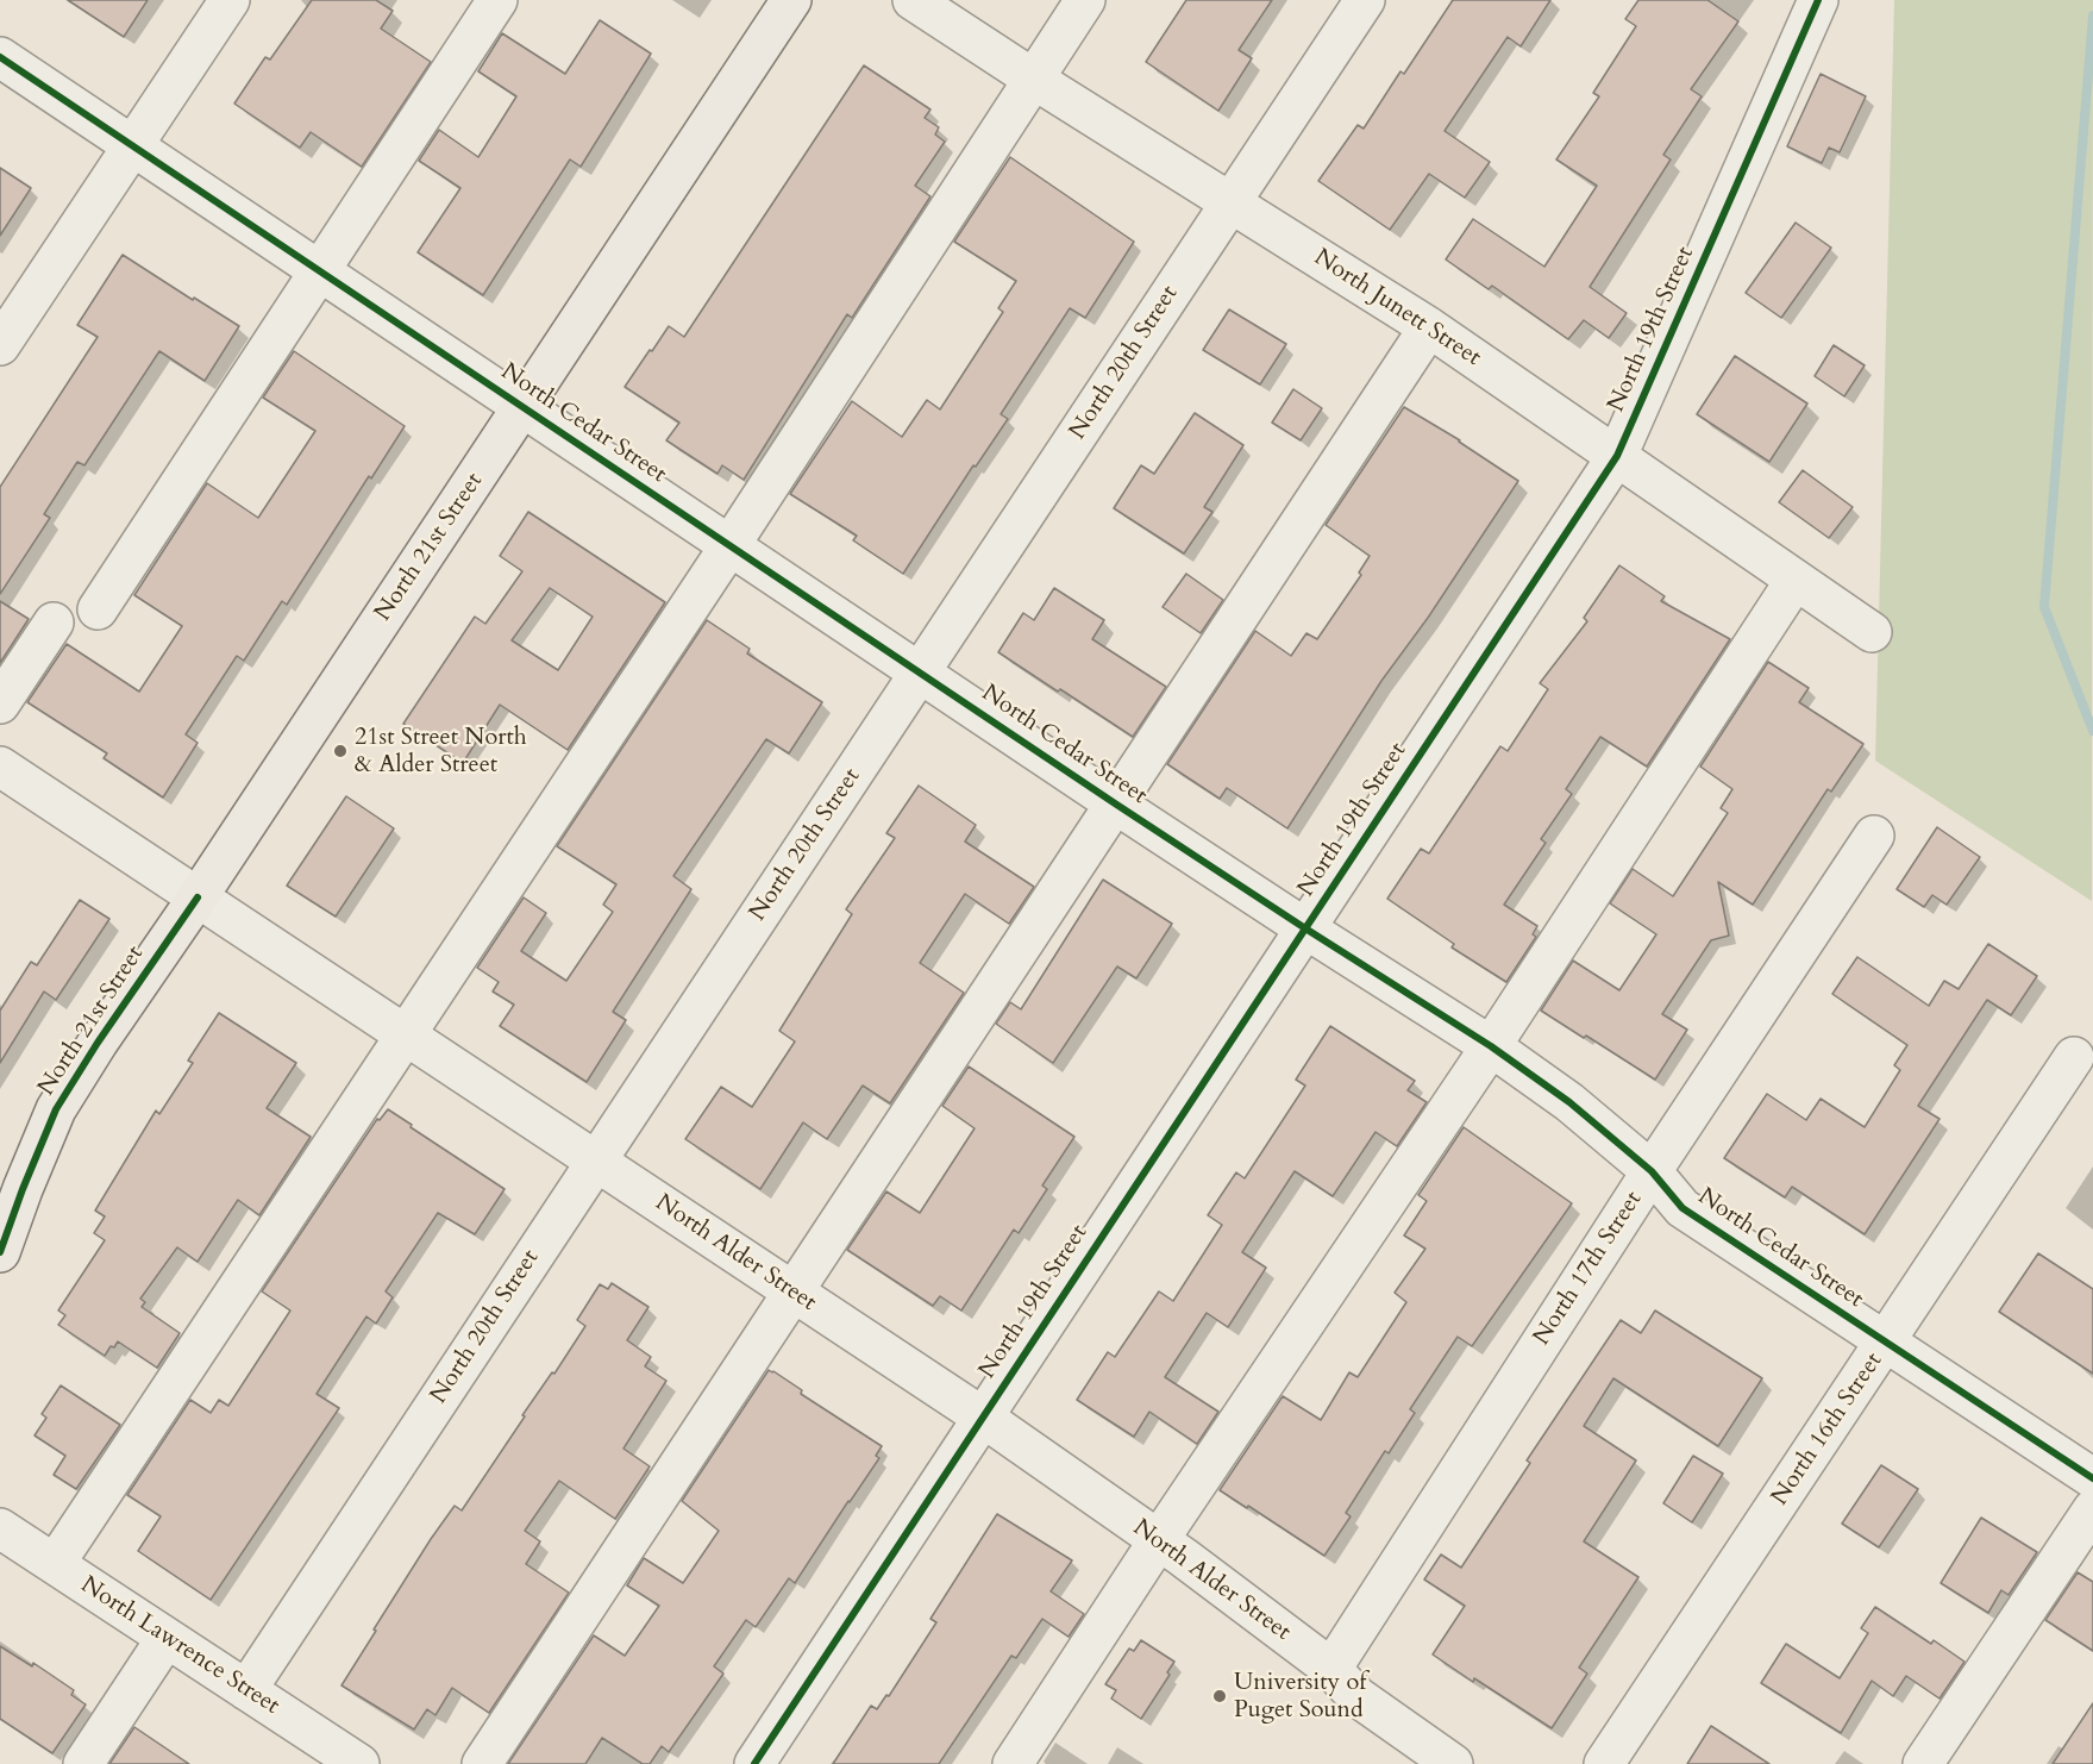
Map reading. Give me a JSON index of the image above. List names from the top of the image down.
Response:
{
  "streets": {
    "main road": ["North 21st Street"],
    "street": [
      "North Junett Street",
      "North 19th Street",
      "North 20th Street",
      "North Cedar Street",
      "North Alder Street",
      "North 17th Street",
      "North 16th Street",
      "North Lawrence Street"
    ]
  },
  "crossings": [
    ["North Junett Street", "North 19th Street"],
    ["North Junett Street", "North 20th Street"],
    ["North 19th Street", "North Cedar Street"],
    ["North 19th Street", "North Alder Street"],
    ["North 20th Street", "North Cedar Street"],
    ["North 20th Street", "North Alder Street"],
    ["North 20th Street", "North Lawrence Street"],
    ["North Cedar Street", "North 21st Street"],
    ["North Cedar Street", "North 17th Street"],
    ["North Cedar Street", "North 16th Street"],
    ["North 21st Street", "North Alder Street"],
    ["North Alder Street", "North 17th Street"]
  ],
  "places": ["21st Street North & Alder Street", "University of Puget Sound"]
}
